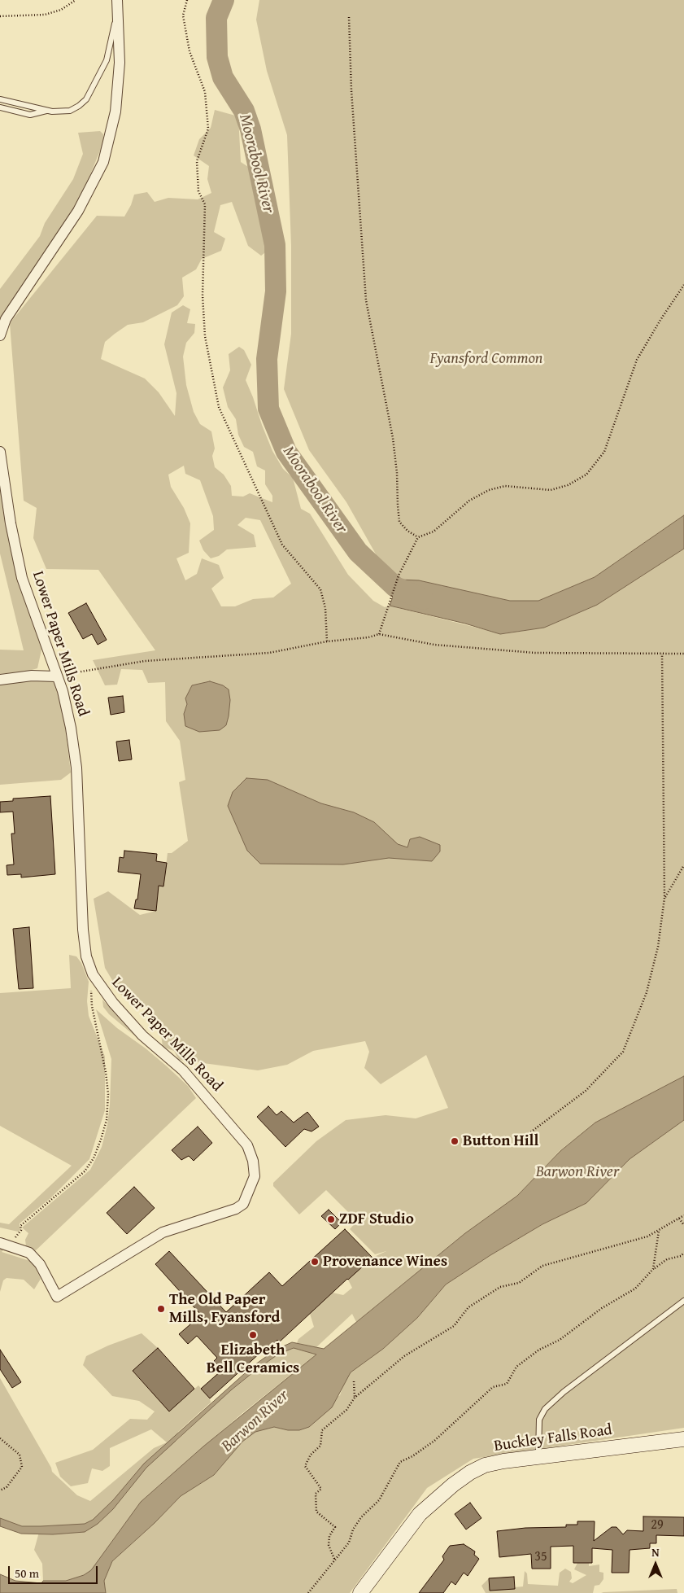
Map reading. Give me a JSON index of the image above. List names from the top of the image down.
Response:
{
  "streets": {
    "street": ["Lower Paper Mills Road", "Buckley Falls Road"]
  },
  "water": ["Moorabool River", "Barwon River"],
  "parks": ["Fyansford Common"],
  "places": [
    "Button Hill",
    "ZDF Studio",
    "Provenance Wines",
    "The Old Paper Mills, Fyansford",
    "Elizabeth Bell Ceramics"
  ],
  "house_numbers": ["29", "35"],
  "scale_bar": "50 m",
  "north": "top"
}
